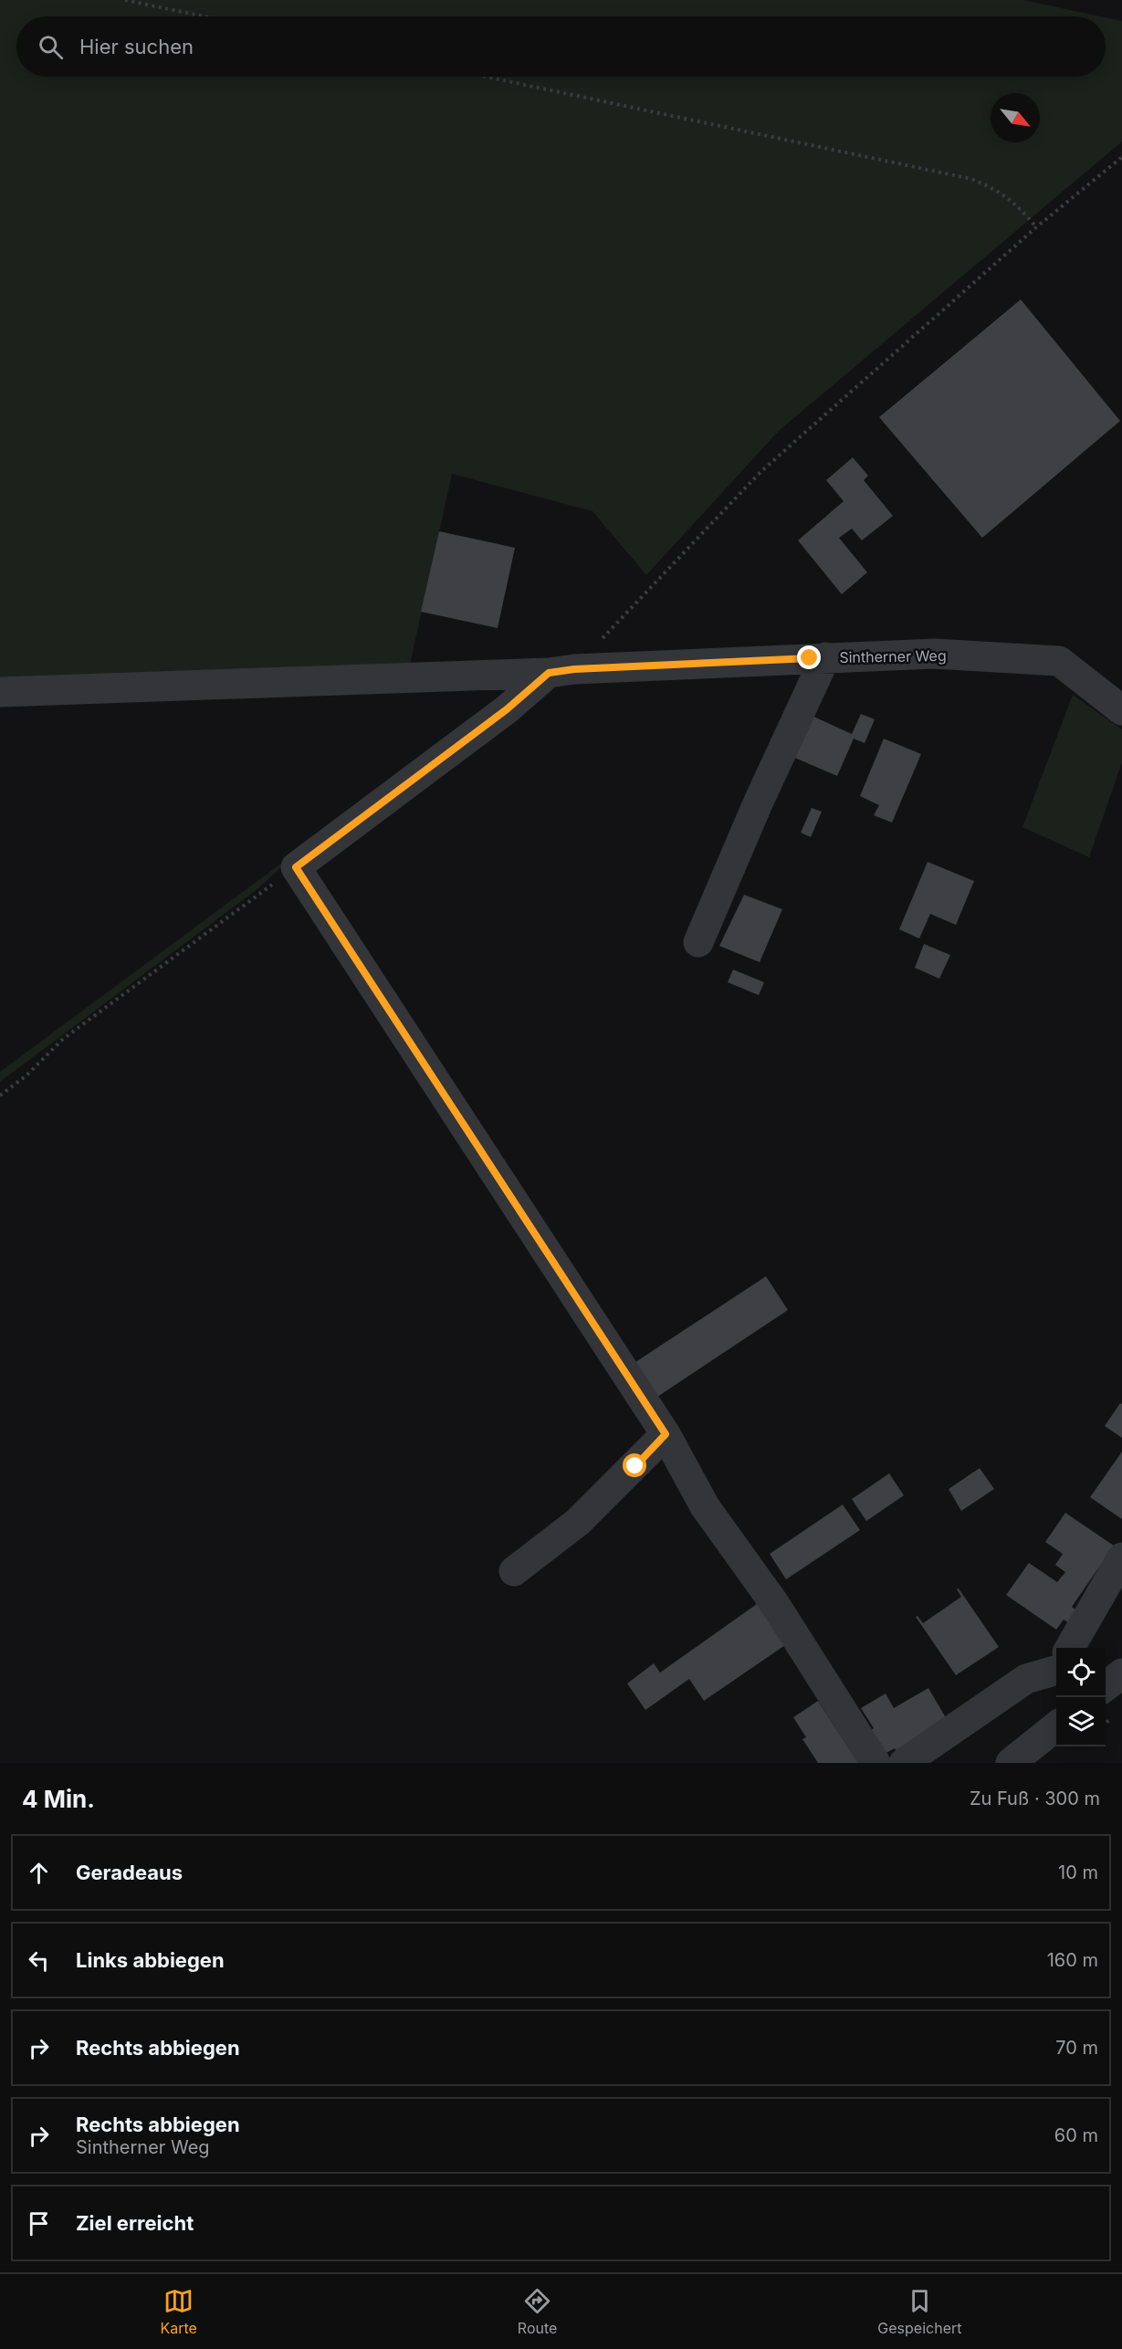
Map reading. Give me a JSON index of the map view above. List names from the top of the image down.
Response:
{
  "streets": {
    "street": ["Sintherner Weg"]
  },
  "north": "bottom right",
  "page": {
    "search": "Hier suchen",
    "heading": ["4 Min.", "Zu Fuß · 300 m"],
    "list": [
      ["Geradeaus", "10 m"],
      ["Links abbiegen", "160 m"],
      ["Rechts abbiegen", "70 m"],
      ["Rechts abbiegen", "Sintherner Weg", "60 m"],
      "Ziel erreicht"
    ],
    "nav": ["Karte", "Route", "Gespeichert"]
  }
}
